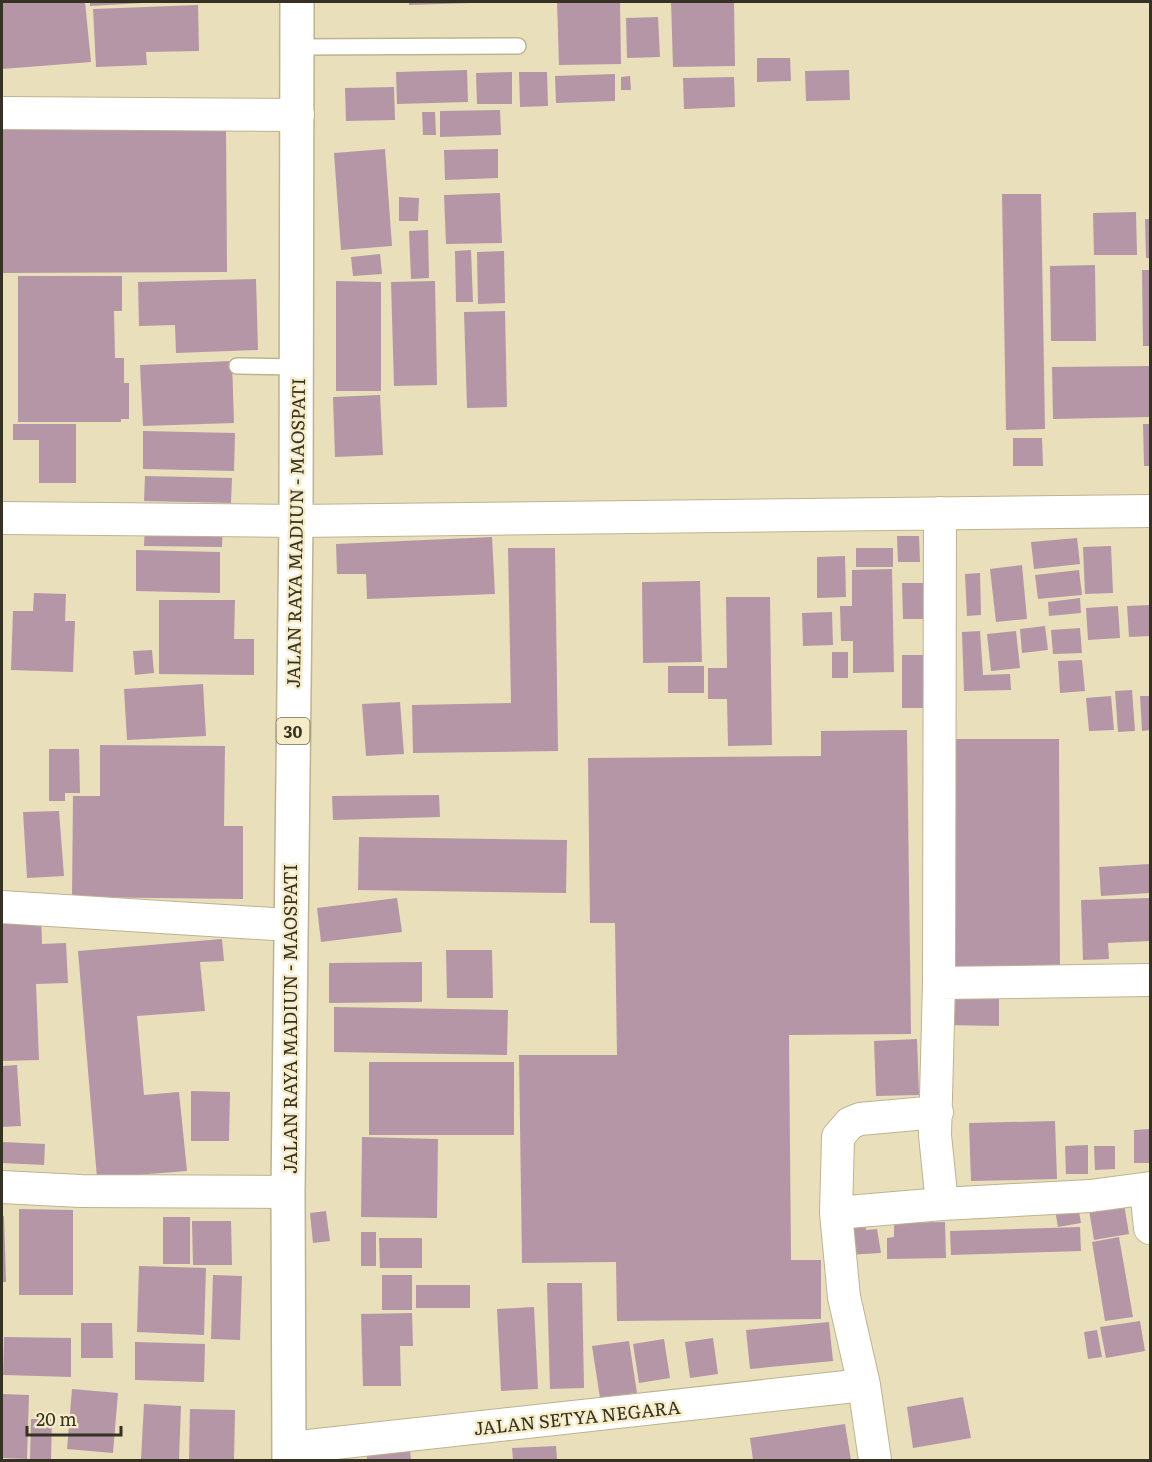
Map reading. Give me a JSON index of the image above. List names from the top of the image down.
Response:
{
  "streets": {
    "highway": ["JALAN RAYA MADIUN - MAOSPATI", "30"],
    "street": ["JALAN SETYA NEGARA"]
  },
  "crossings": [
    ["JALAN RAYA MADIUN - MAOSPATI", "JALAN SETYA NEGARA"]
  ],
  "scale_bar": "20 m"
}
